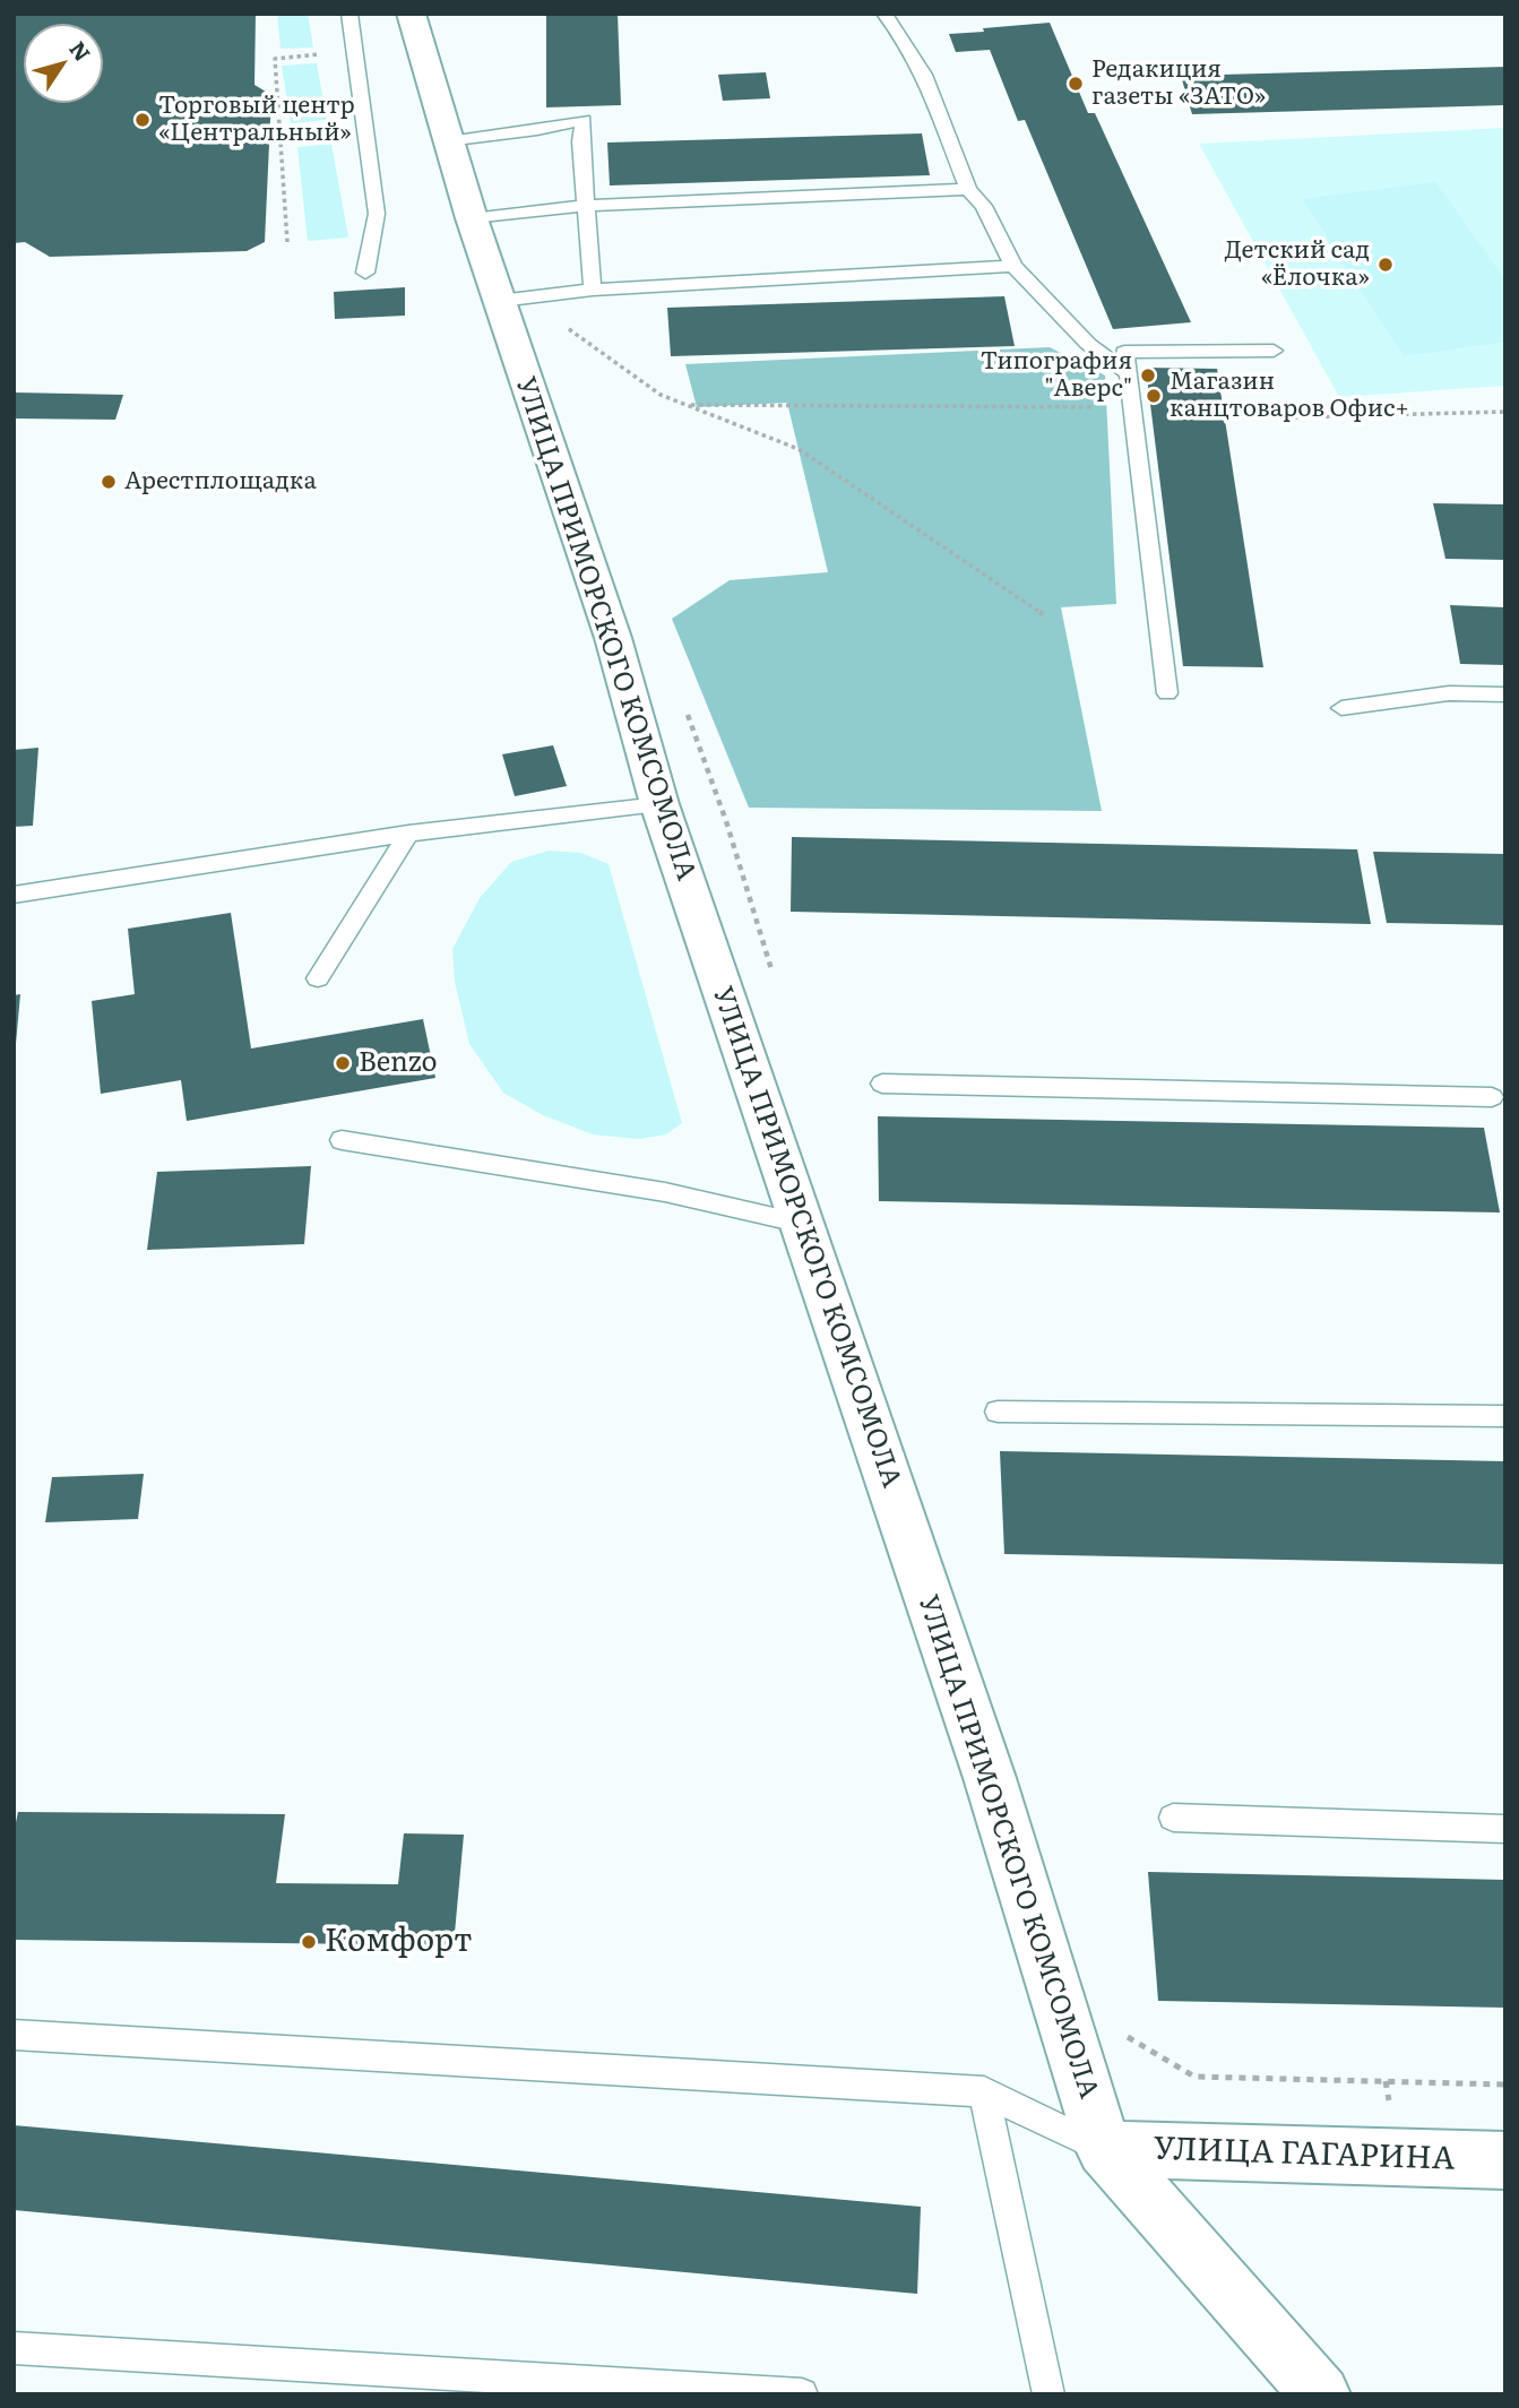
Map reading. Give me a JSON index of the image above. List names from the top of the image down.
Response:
{
  "streets": {
    "street": ["УЛИЦА ПРИМОРСКОГО КОМСОМОЛА", "УЛИЦА ГАГАРИНА"]
  },
  "crossings": [
    ["УЛИЦА ПРИМОРСКОГО КОМСОМОЛА", "УЛИЦА ГАГАРИНА"]
  ],
  "places": [
    "Редакиция газеты «ЗАТО»",
    "Торговый центр «Центральный»",
    "Детский сад «Ёлочка»",
    "Типография \"Аверс\"",
    "Магазин канцтоваров Офис+",
    "Арестплощадка",
    "Benzo",
    "Комфорт"
  ],
  "north": "top right"
}
